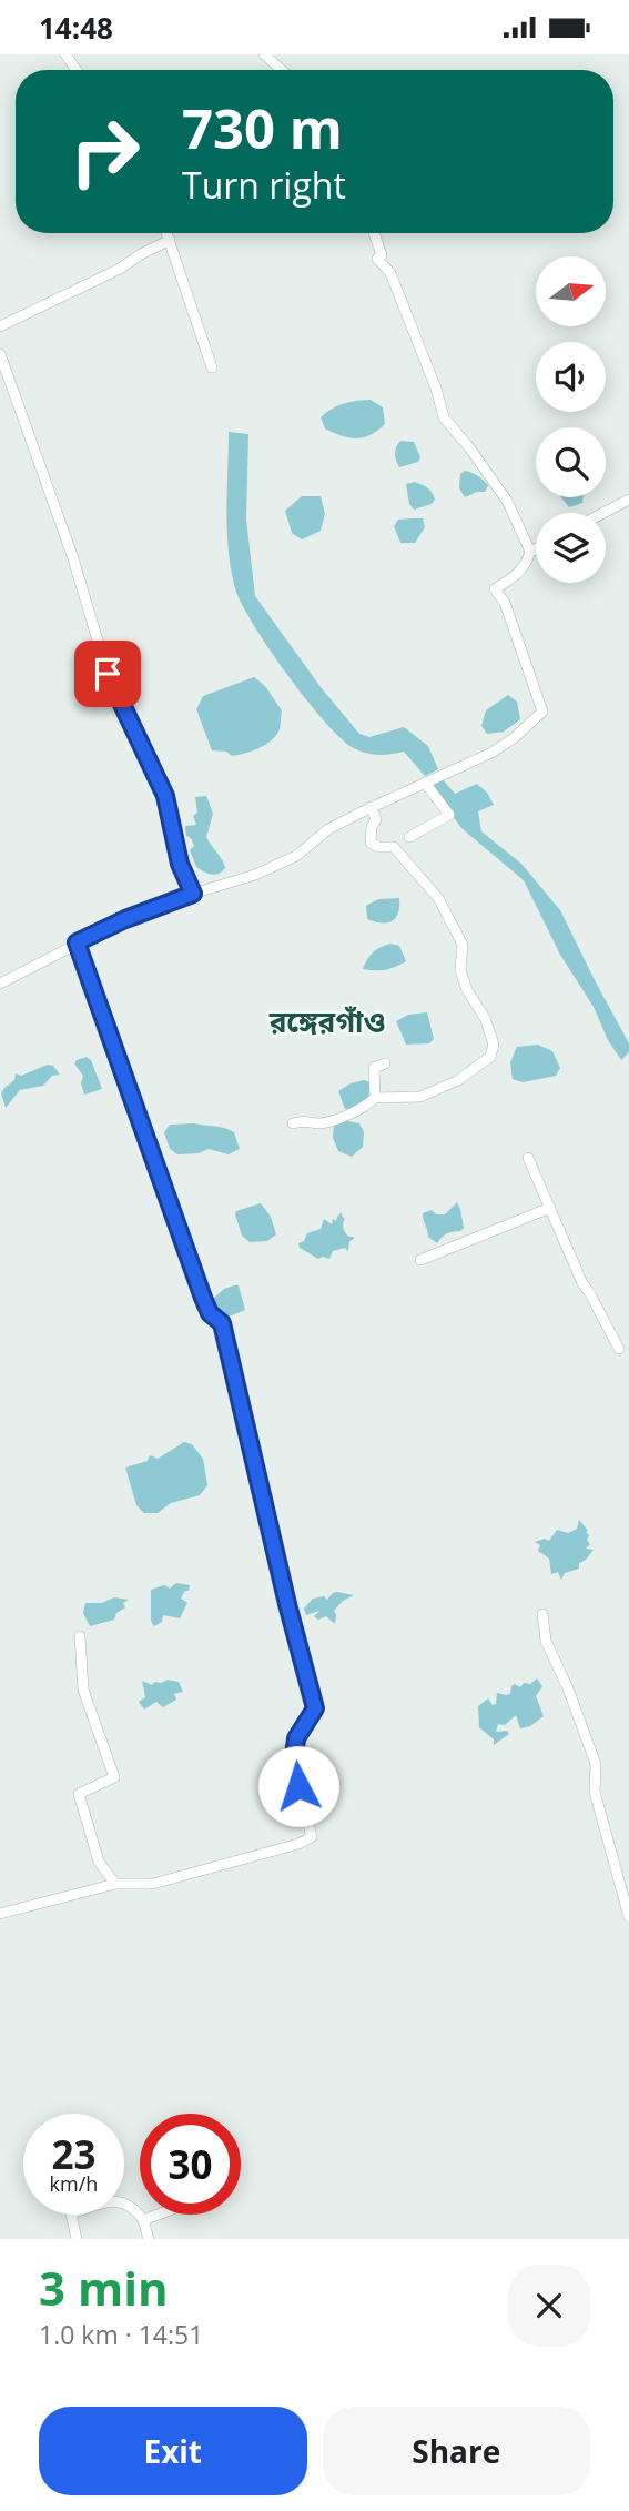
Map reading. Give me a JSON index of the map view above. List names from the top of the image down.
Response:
{
  "districts": ["রঙ্গেরগাঁও"],
  "north": "right",
  "page": {
    "status": "14:48",
    "turn": ["730 m", "Turn right"],
    "speed": "23 km/h",
    "limit": "30",
    "heading": ["3 min", "1.0 km · 14:51"],
    "buttons": ["Exit", "Share"]
  }
}
